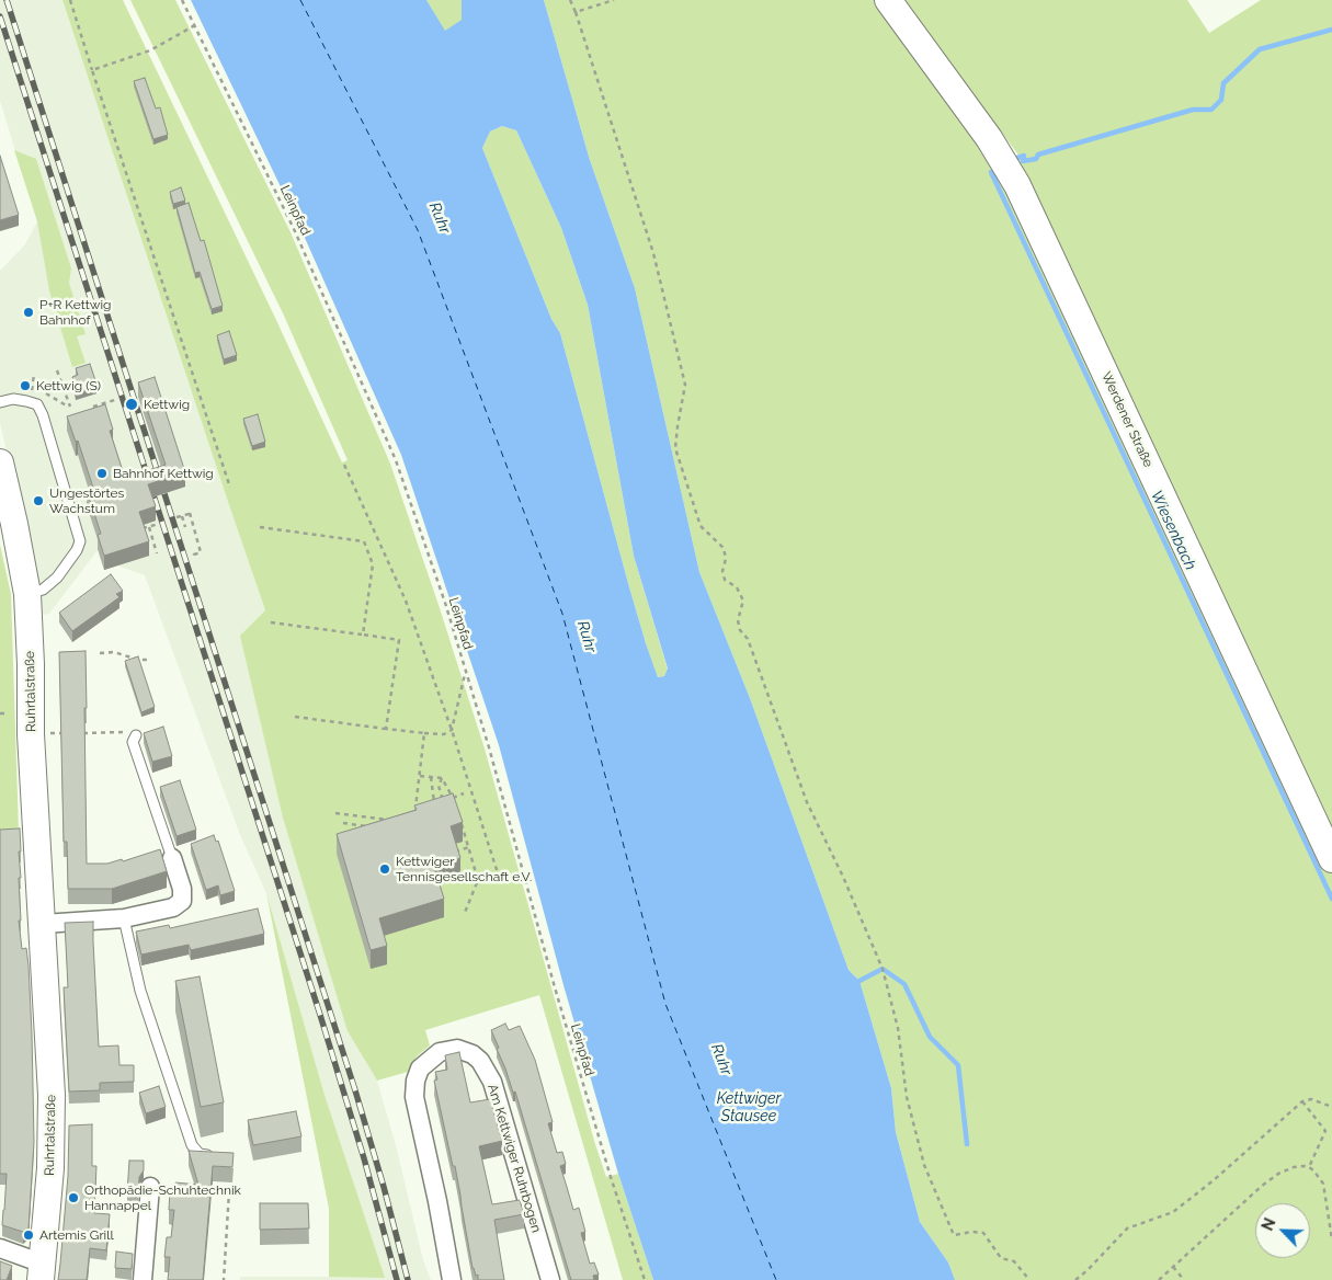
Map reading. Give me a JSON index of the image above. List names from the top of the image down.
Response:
{
  "streets": {
    "main road": ["Werdener Straße", "Ruhrtalstraße"],
    "street": ["Am Kettwiger Ruhrbogen"],
    "path": ["Leinpfad"]
  },
  "water": ["Ruhr", "Wiesenbach", "Kettwiger Stausee"],
  "places": [
    "P+R Kettwig Bahnhof",
    "Kettwig (S)",
    "Kettwig",
    "Bahnhof Kettwig",
    "Ungestörtes Wachstum",
    "Kettwiger Tennisgesellschaft e.V.",
    "Orthopädie-Schuhtechnik Hannappel",
    "Artemis Grill"
  ],
  "north": "top left"
}
